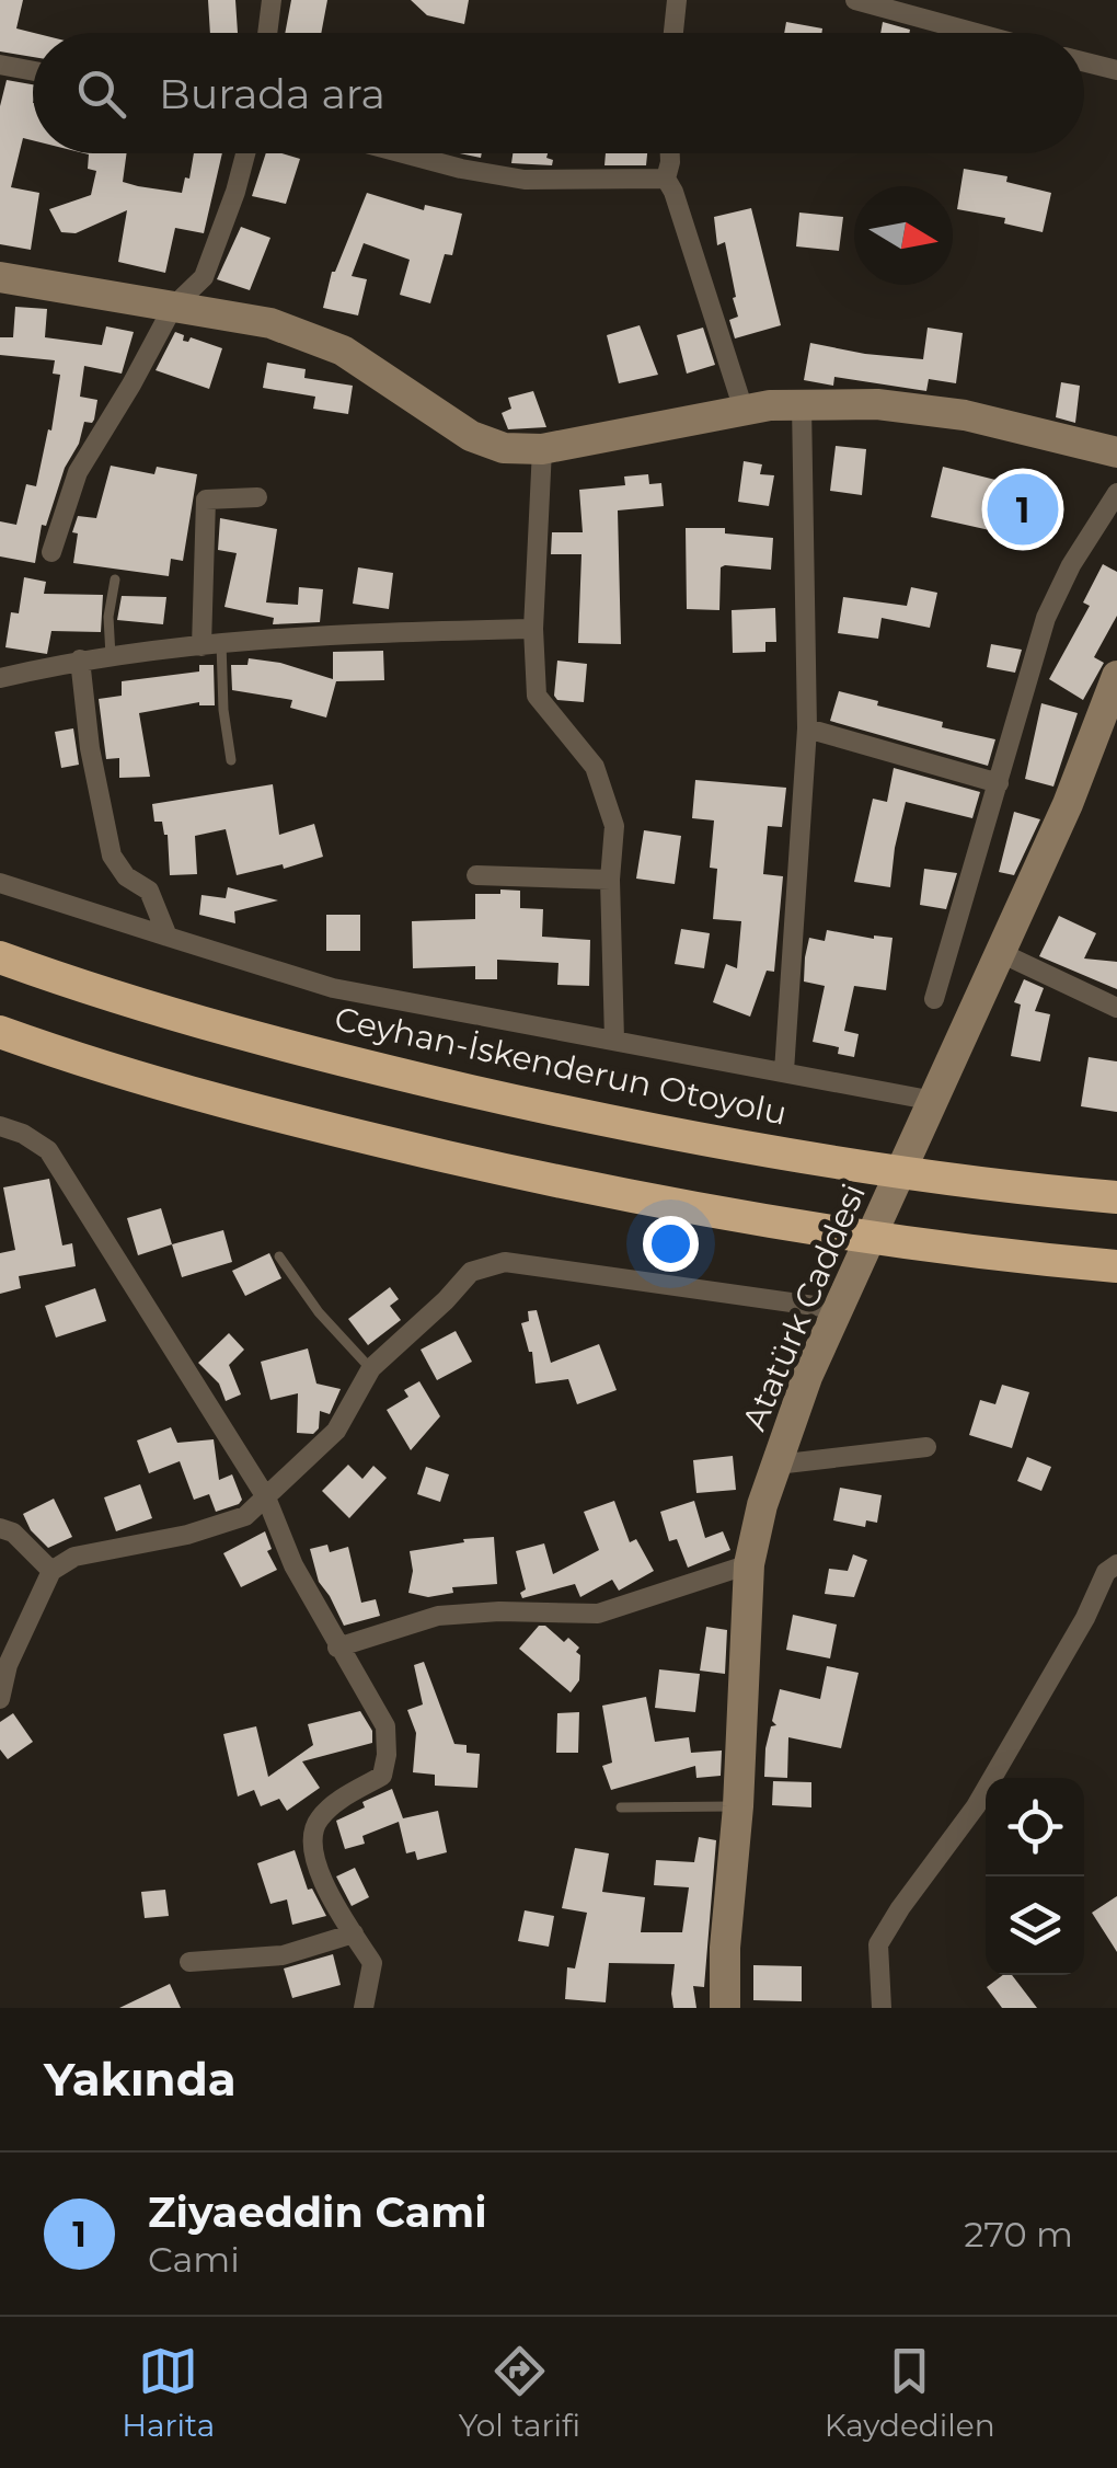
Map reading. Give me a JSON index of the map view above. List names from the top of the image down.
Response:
{
  "streets": {
    "highway": ["Ceyhan-İskenderun Otoyolu"],
    "street": ["Atatürk Caddesi"]
  },
  "north": "right",
  "page": {
    "search": "Burada ara",
    "pins": "1",
    "heading": "Yakında",
    "list": [
      {
        "mark": "1",
        "name": "Ziyaeddin Cami",
        "note": "Cami",
        "value": "270 m"
      }
    ],
    "nav": ["Harita", "Yol tarifi", "Kaydedilen"]
  }
}
